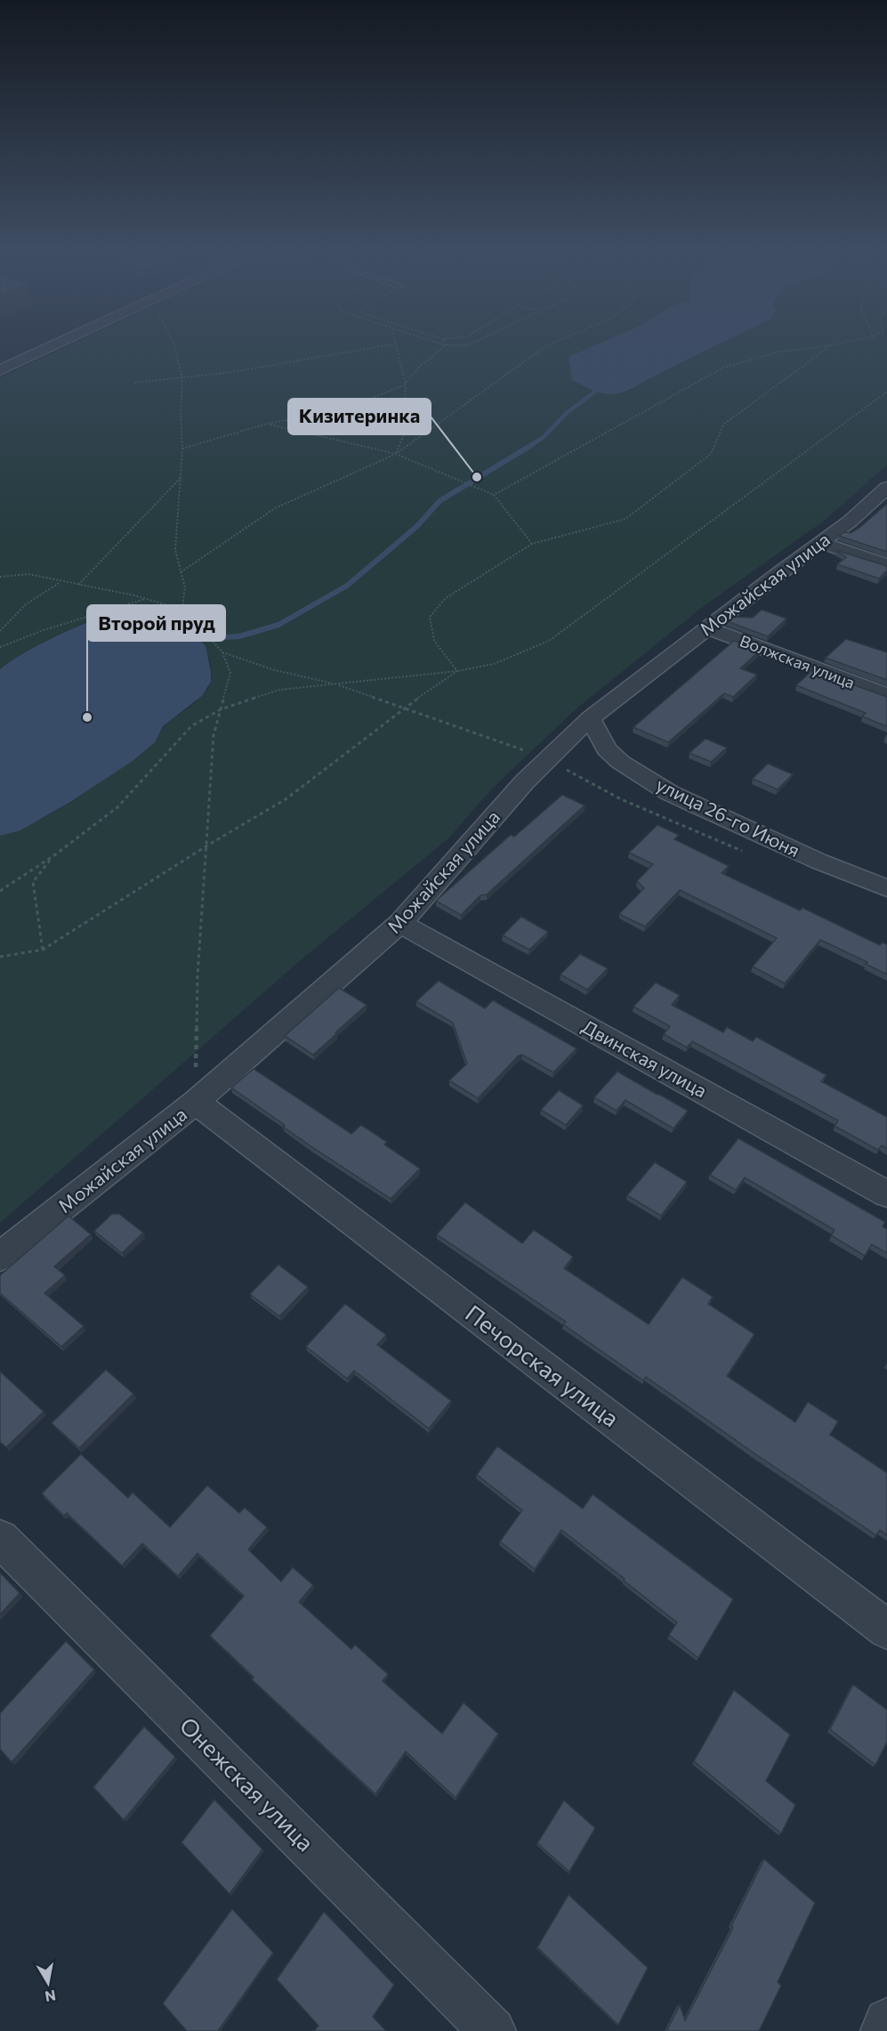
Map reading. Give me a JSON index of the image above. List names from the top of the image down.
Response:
{
  "streets": {
    "street": [
      "Можайская улица",
      "Волжская улица",
      "улица 26-го Июня",
      "Двинская улица",
      "Печорская улица",
      "Онежская улица"
    ]
  },
  "crossings": [
    ["Можайская улица", "Волжская улица"],
    ["Можайская улица", "улица 26-го Июня"],
    ["Можайская улица", "Двинская улица"],
    ["Можайская улица", "Печорская улица"]
  ],
  "places": ["Кизитеринка", "Второй пруд"],
  "north": "bottom"
}
